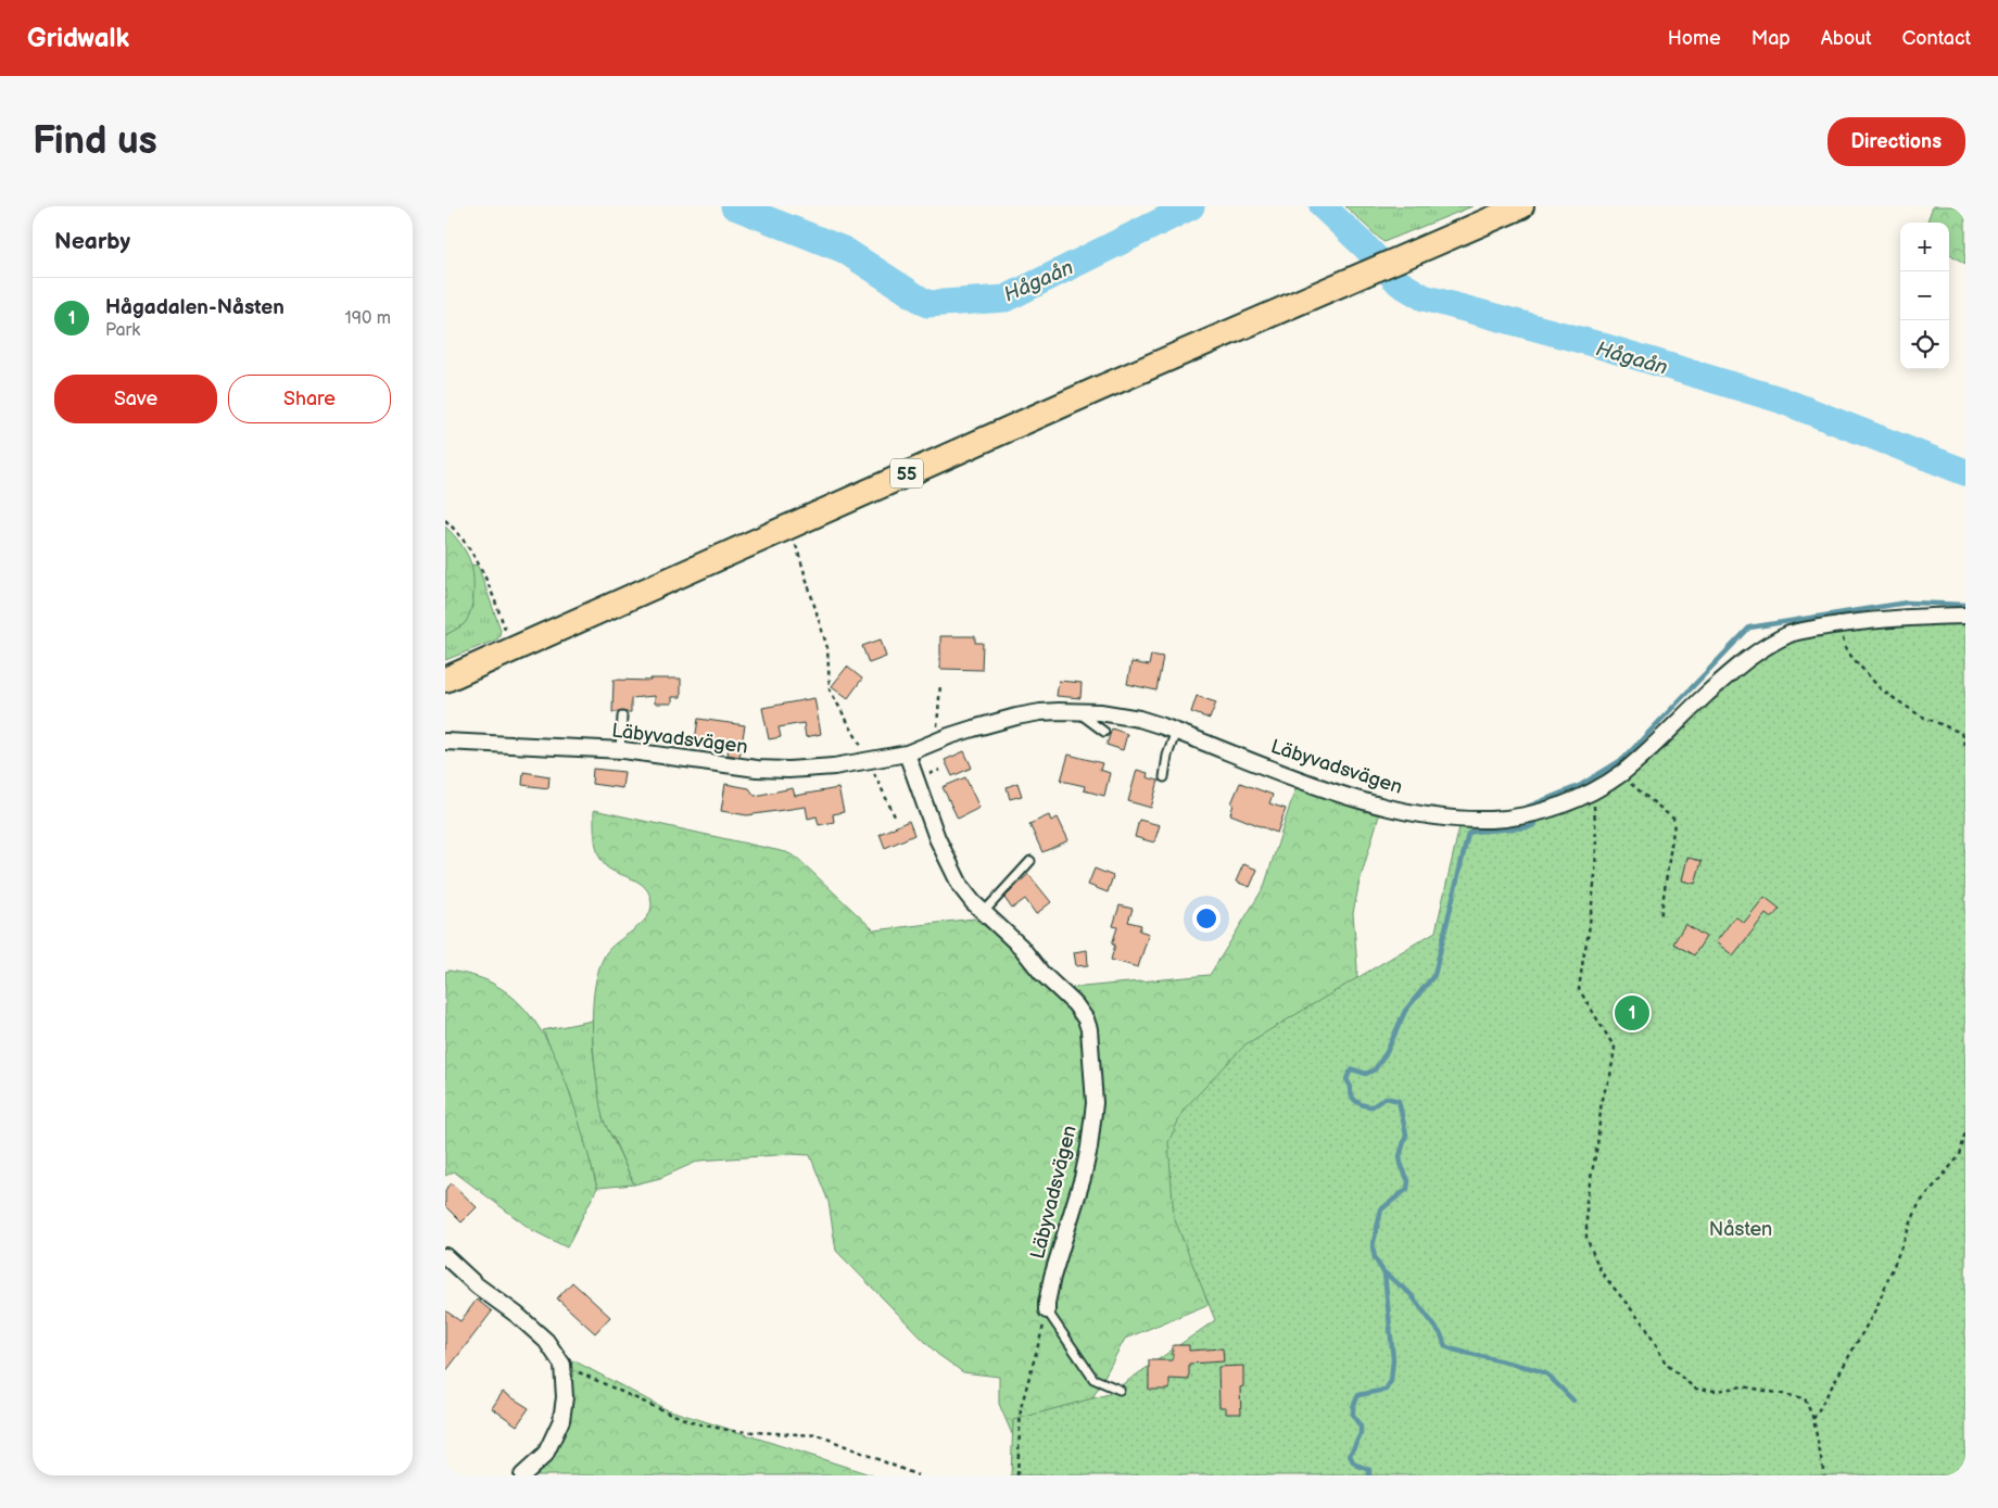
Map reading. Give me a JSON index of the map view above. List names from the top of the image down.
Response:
{
  "streets": {
    "main road": ["55"],
    "street": ["Läbyvadsvägen"]
  },
  "water": ["Hågaån"],
  "parks": ["Nåsten"],
  "page": {
    "header": "Gridwalk",
    "nav": [
      "Home",
      "Map",
      "About",
      "Contact"
    ],
    "buttons": [
      "Directions",
      ["Save", "Share"]
    ],
    "title": "Find us",
    "heading": "Nearby",
    "map_buttons": ["+", "−"],
    "list": [
      {
        "mark": "1",
        "name": "Hågadalen-Nåsten",
        "note": "Park",
        "value": "190 m"
      }
    ],
    "pins": "1"
  }
}
